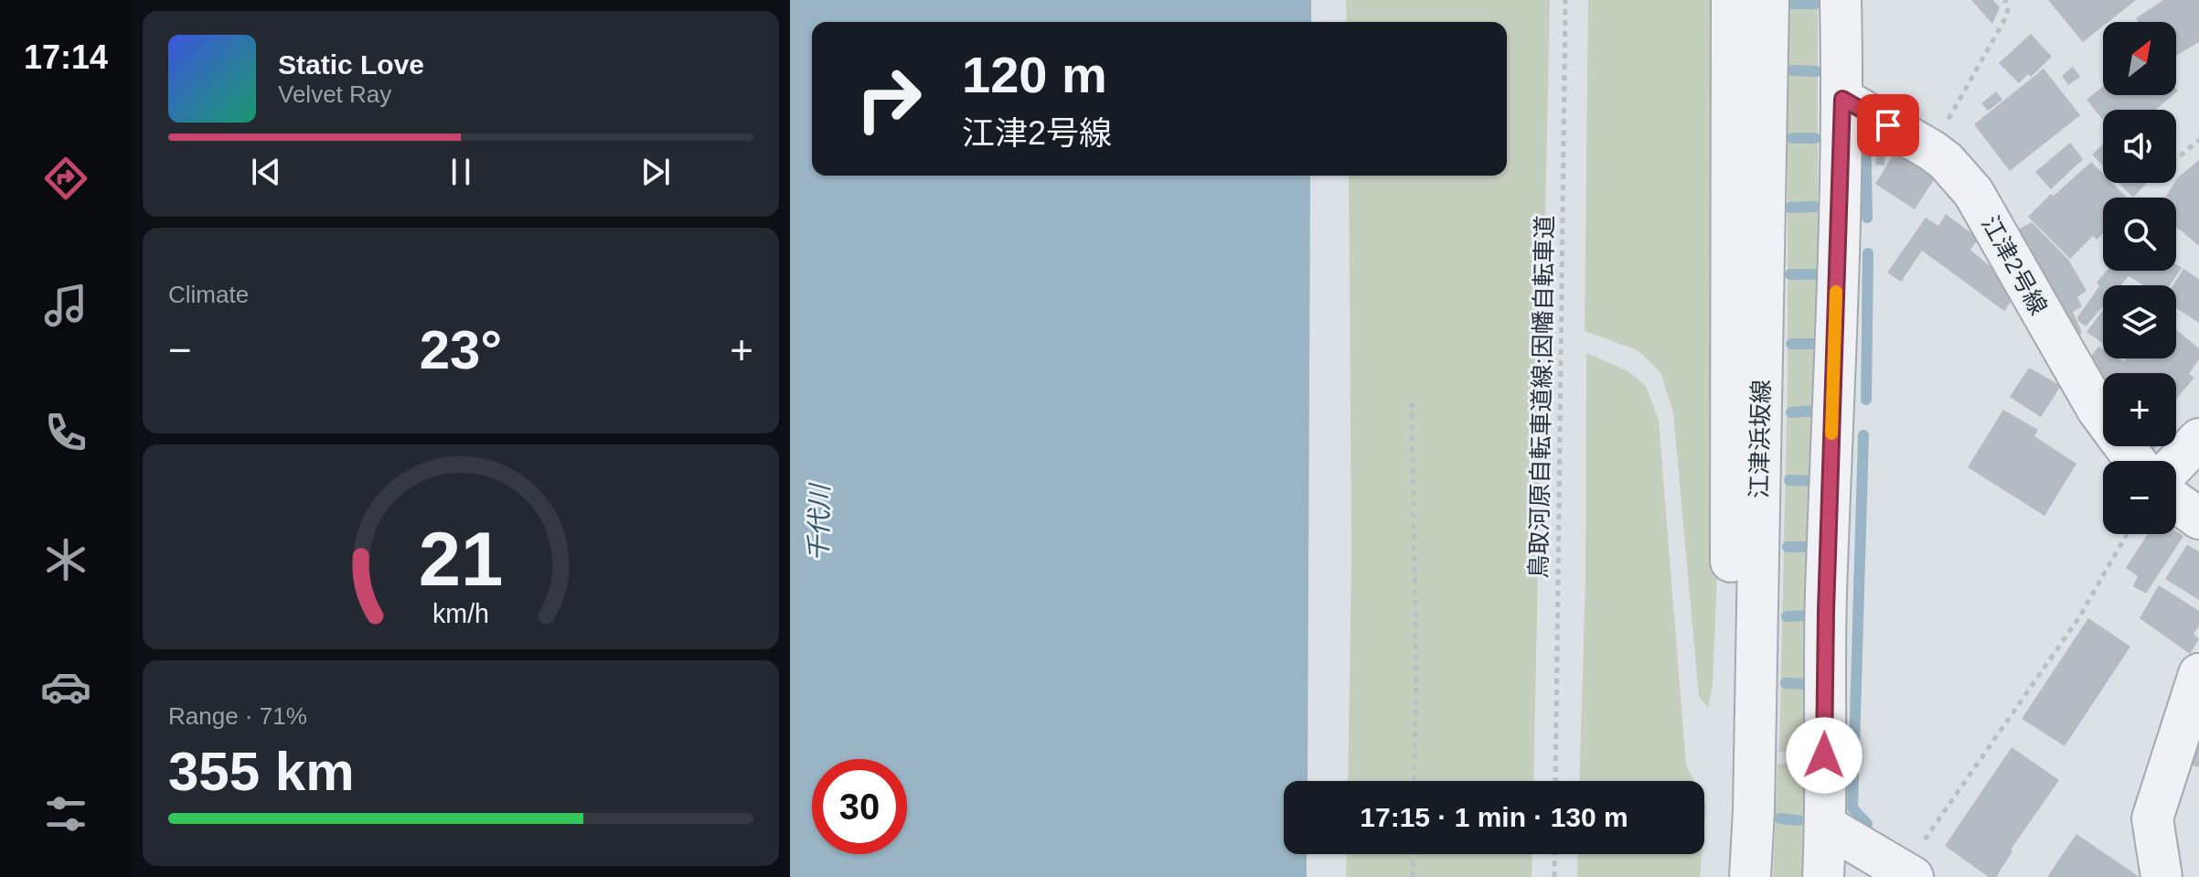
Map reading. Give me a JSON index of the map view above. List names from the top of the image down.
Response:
{
  "streets": {
    "street": ["江津2号線", "江津浜坂線"],
    "path": ["鳥取河原自転車道線;因幡自転車道"]
  },
  "water": ["千代川"],
  "north": "top right",
  "page": {
    "tabs": "17:14",
    "map_buttons": ["+", "−"],
    "turn": ["120 m", "江津2号線"],
    "song": ["Static Love", "Velvet Ray"],
    "tile": [
      "Climate",
      ["Range · 71%", "355 km"]
    ],
    "heat": ["−", "23°", "+"],
    "limit": "30",
    "trip": "17:15 · 1 min · 130 m",
    "gauge": ["21", "km/h"]
  }
}
